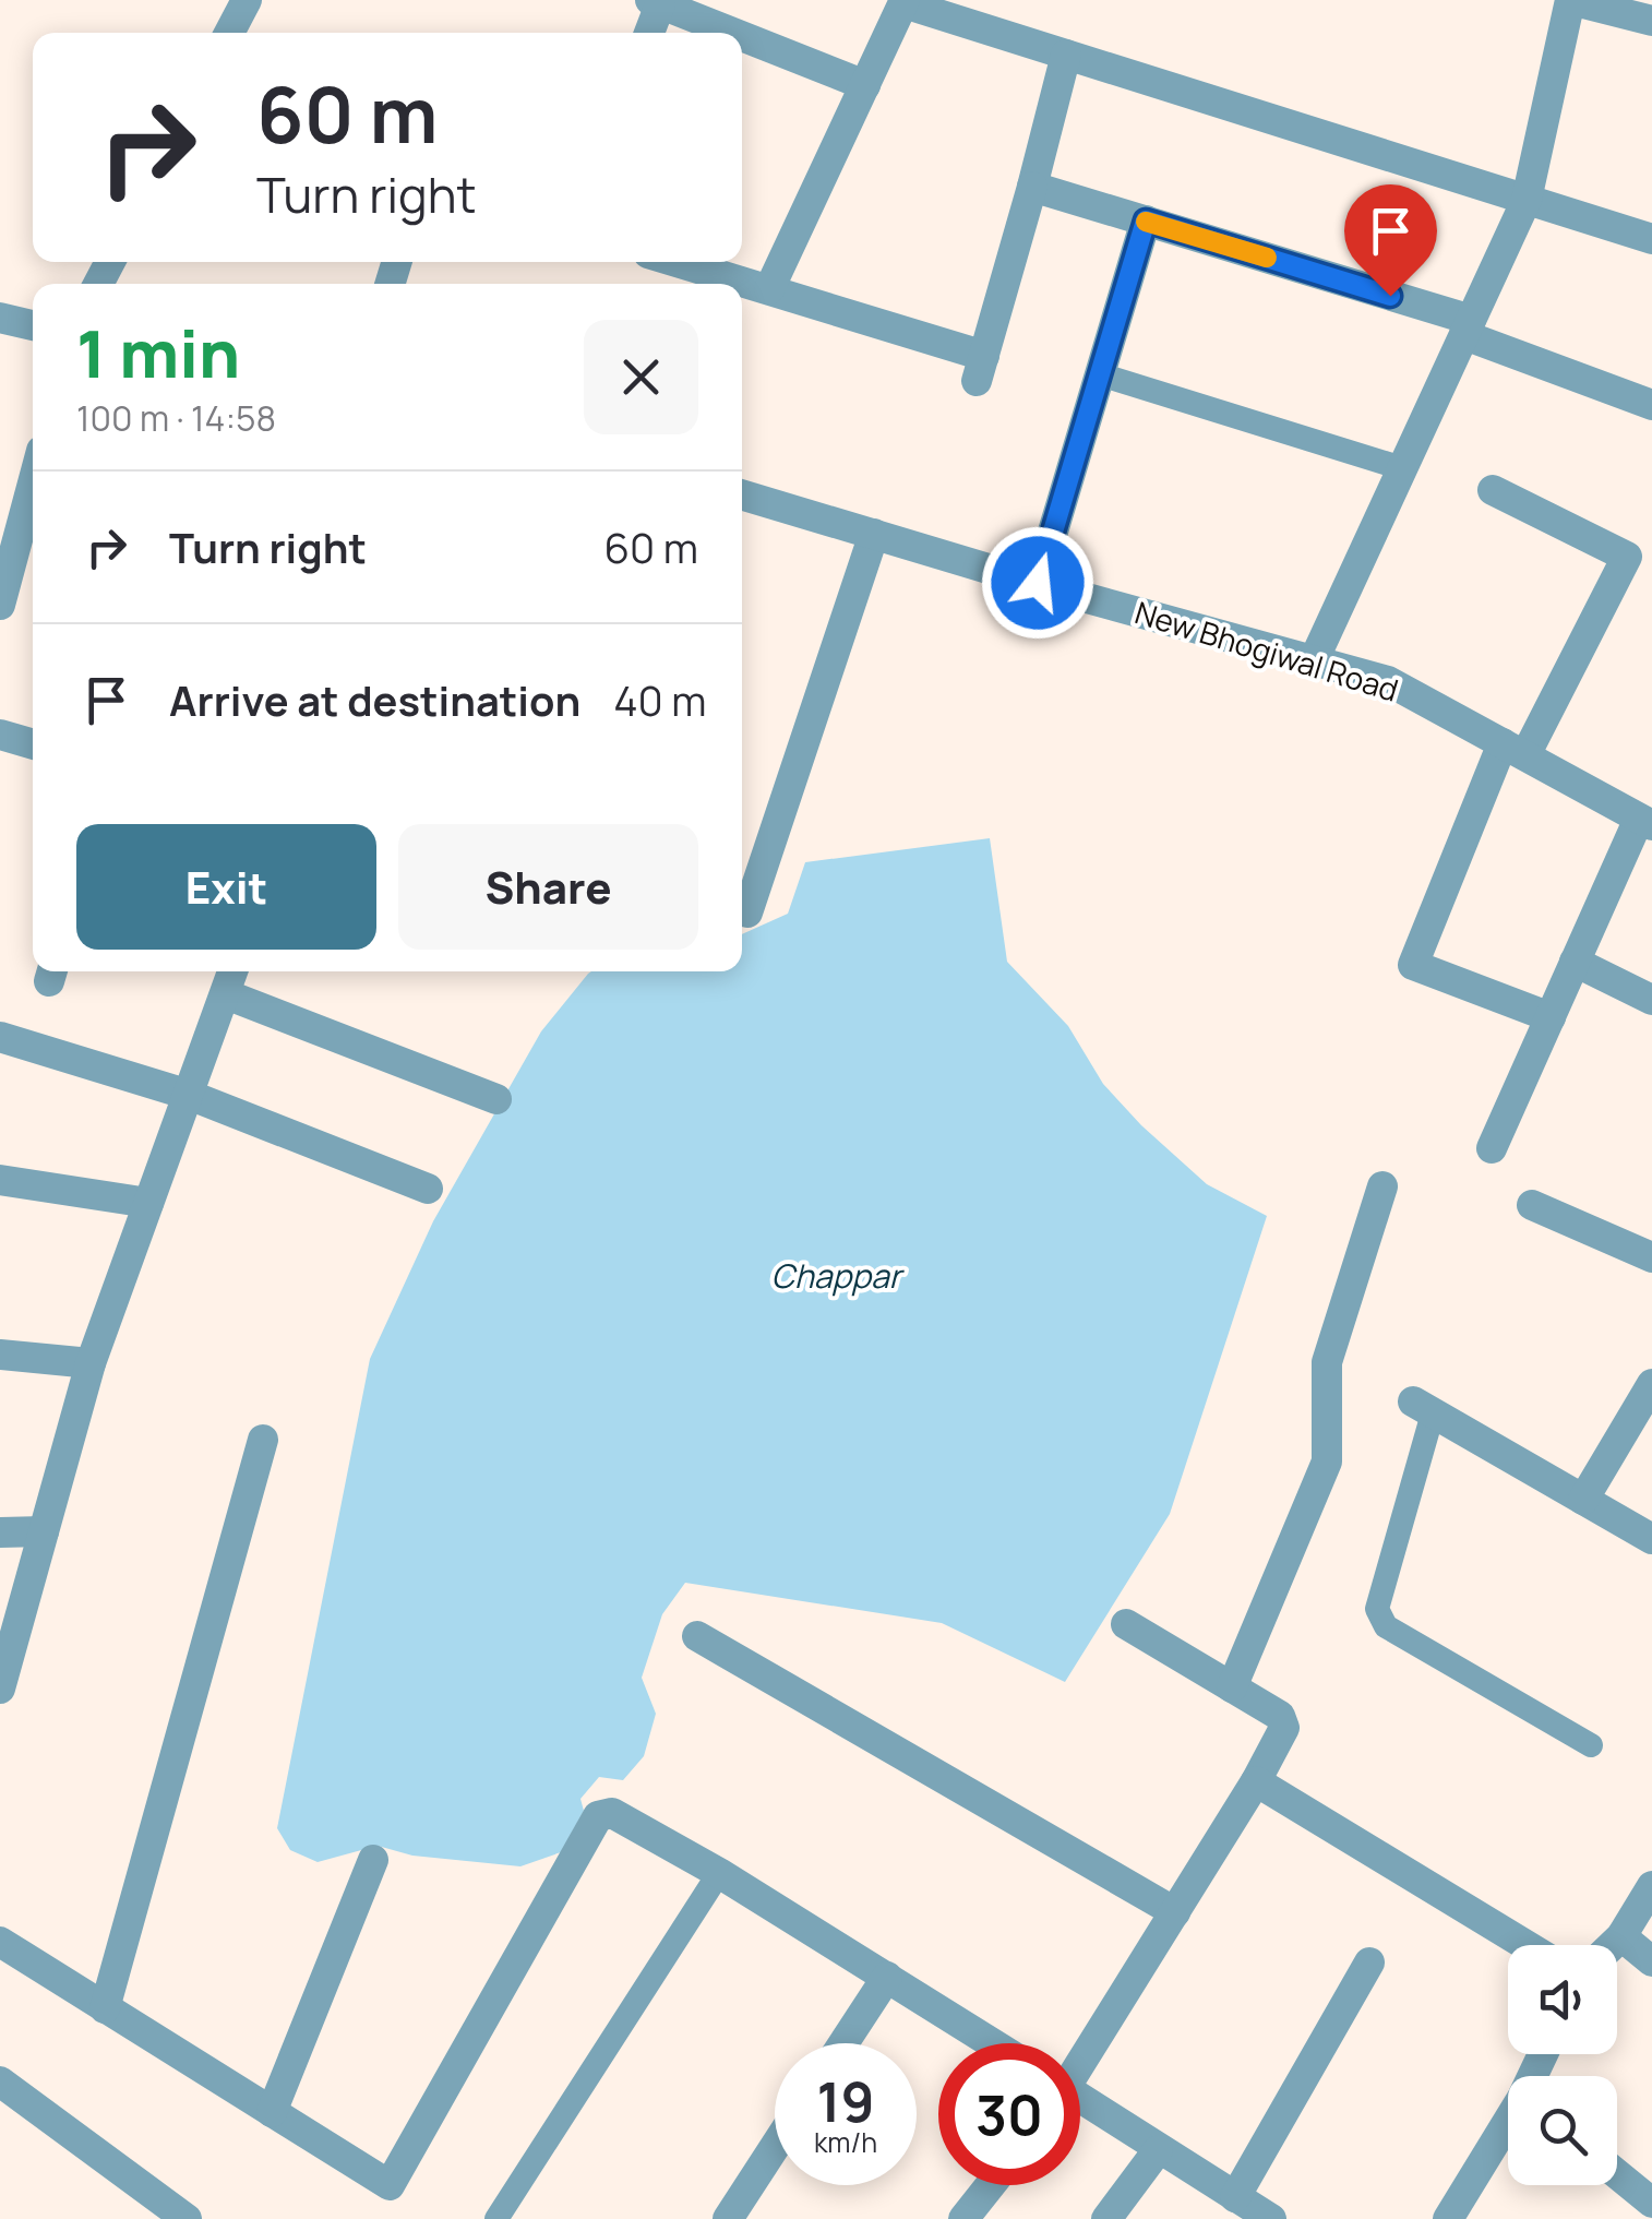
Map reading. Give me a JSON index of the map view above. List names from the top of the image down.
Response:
{
  "streets": {
    "street": ["New Bhogiwal Road"]
  },
  "water": ["Chappar"],
  "page": {
    "turn": ["60 m", "Turn right"],
    "heading": ["1 min", "100 m · 14:58"],
    "list": [
      {
        "name": "Turn right",
        "value": "60 m"
      },
      {
        "name": "Arrive at destination",
        "value": "40 m"
      }
    ],
    "buttons": ["Exit", "Share"],
    "speed": "19 km/h",
    "limit": "30"
  }
}
